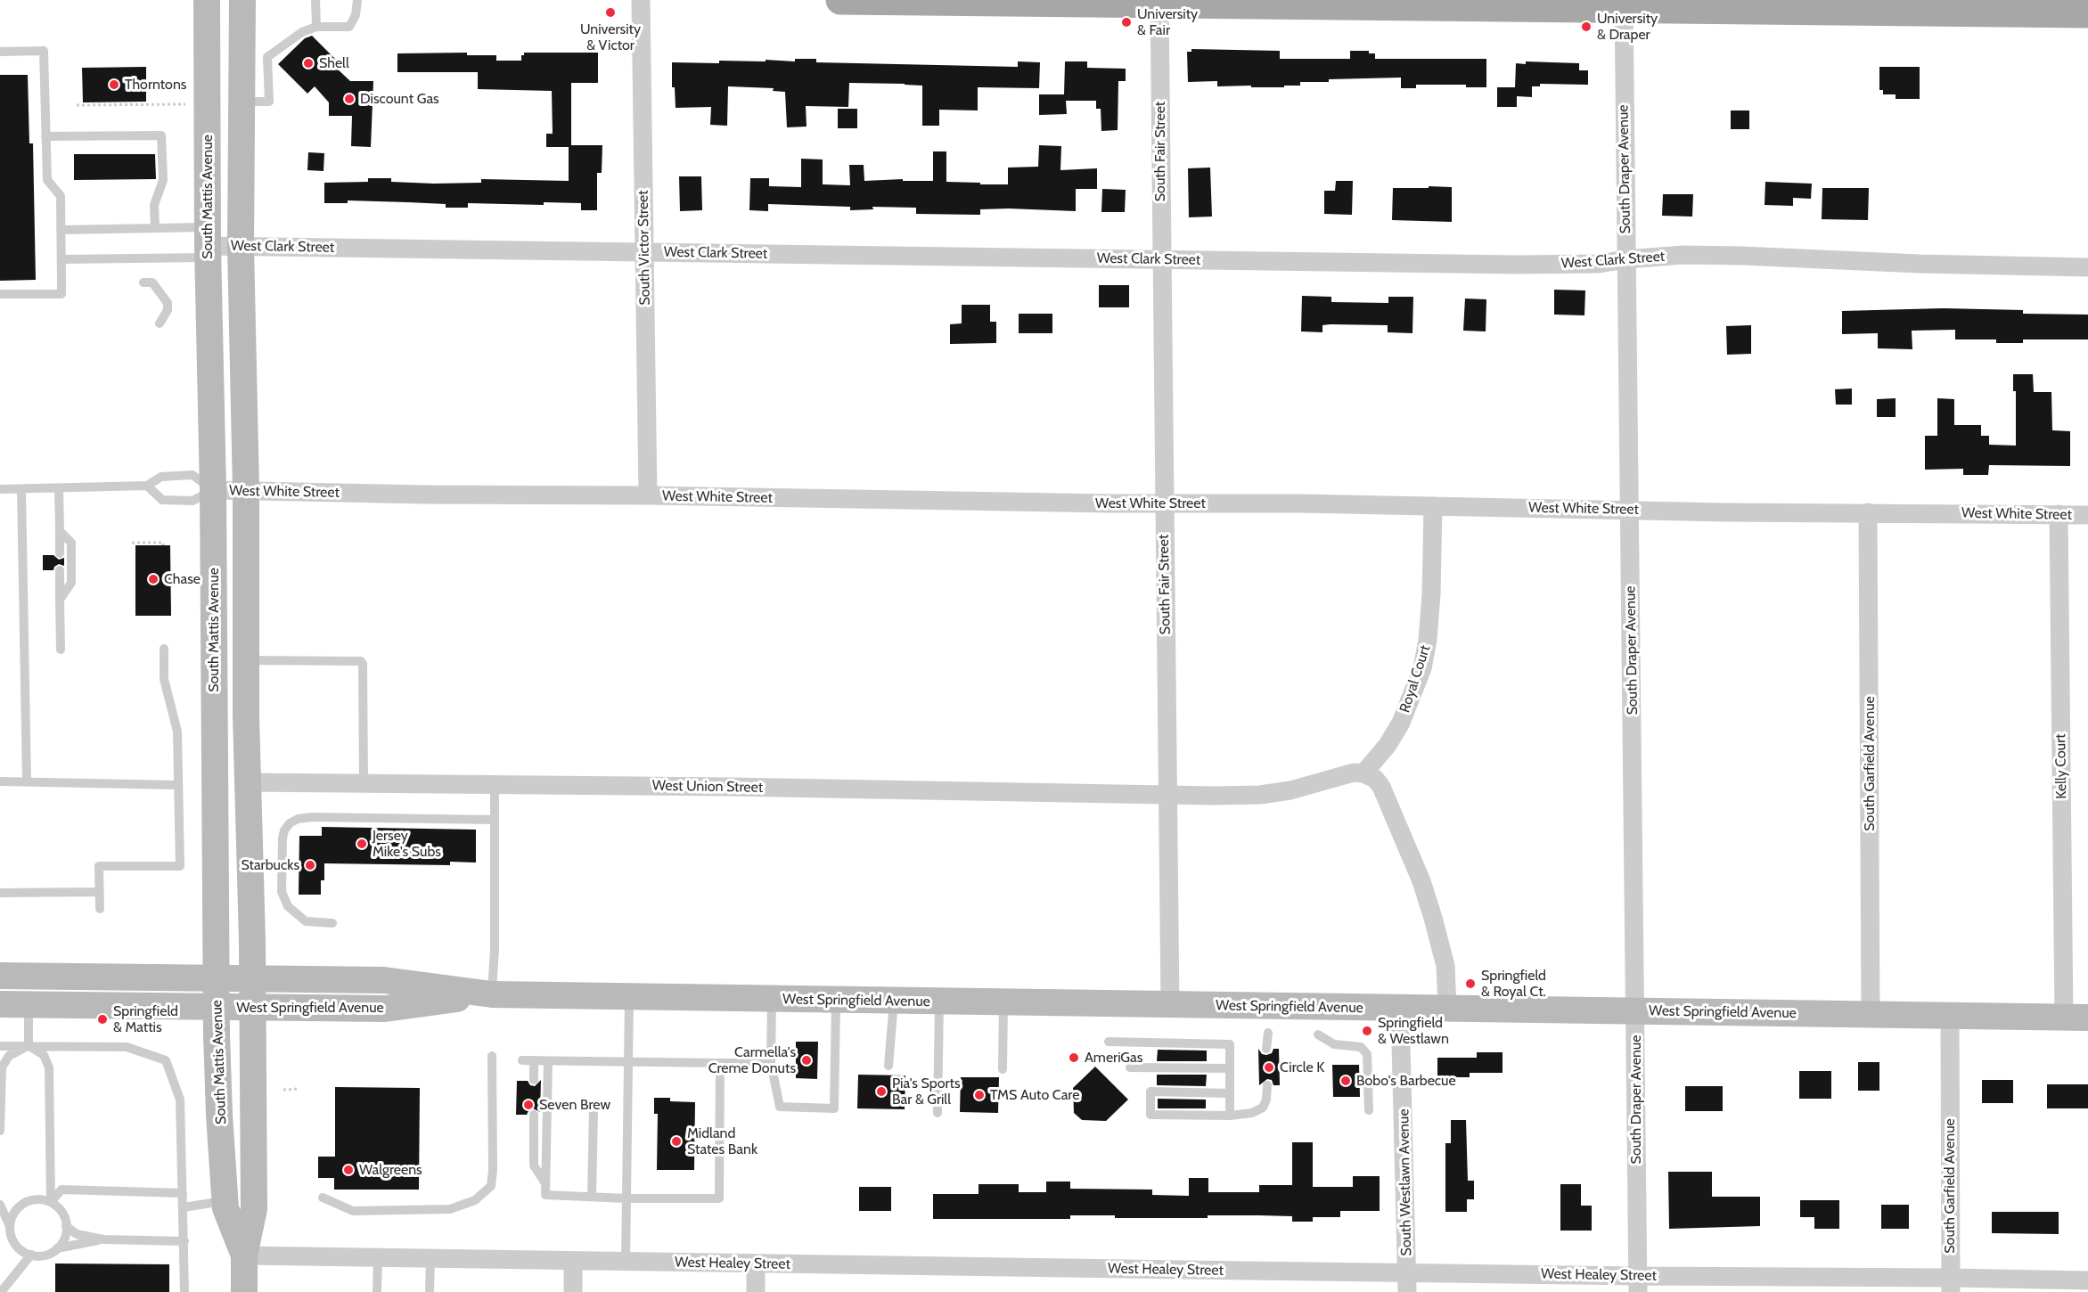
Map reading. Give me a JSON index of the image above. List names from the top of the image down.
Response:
{
  "streets": {
    "main road": ["South Mattis Avenue", "West Springfield Avenue"],
    "street": [
      "South Fair Street",
      "South Draper Avenue",
      "West Clark Street",
      "South Victor Street",
      "West White Street",
      "Royal Court",
      "South Garfield Avenue",
      "Kelly Court",
      "West Union Street",
      "South Westlawn Avenue",
      "West Healey Street"
    ]
  },
  "crossings": [
    ["South Fair Street", "West Clark Street"],
    ["South Fair Street", "West White Street"],
    ["South Fair Street", "West Union Street"],
    ["South Fair Street", "West Springfield Avenue"],
    ["South Draper Avenue", "West Clark Street"],
    ["South Draper Avenue", "West White Street"],
    ["South Draper Avenue", "West Springfield Avenue"],
    ["South Draper Avenue", "West Healey Street"],
    ["South Mattis Avenue", "West Clark Street"],
    ["South Mattis Avenue", "West White Street"],
    ["South Mattis Avenue", "West Union Street"],
    ["South Mattis Avenue", "West Springfield Avenue"],
    ["South Mattis Avenue", "West Healey Street"],
    ["West Clark Street", "South Victor Street"],
    ["South Victor Street", "West White Street"],
    ["West White Street", "Royal Court"],
    ["West White Street", "South Garfield Avenue"],
    ["West White Street", "Kelly Court"],
    ["South Garfield Avenue", "West Springfield Avenue"],
    ["South Garfield Avenue", "West Healey Street"],
    ["Kelly Court", "West Springfield Avenue"],
    ["West Springfield Avenue", "South Westlawn Avenue"],
    ["South Westlawn Avenue", "West Healey Street"]
  ],
  "places": [
    "University & Victor",
    "University & Fair",
    "University & Draper",
    "Shell",
    "Thorntons",
    "Discount Gas",
    "Chase",
    "Jersey Mike's Subs",
    "Starbucks",
    "Springfield & Royal Ct.",
    "Springfield & Mattis",
    "Springfield & Westlawn",
    "AmeriGas",
    "Carmella's Creme Donuts",
    "Circle K",
    "Bobo's Barbecue",
    "Pia's Sports Bar & Grill",
    "TMS Auto Care",
    "Seven Brew",
    "Midland States Bank",
    "Walgreens"
  ]
}
